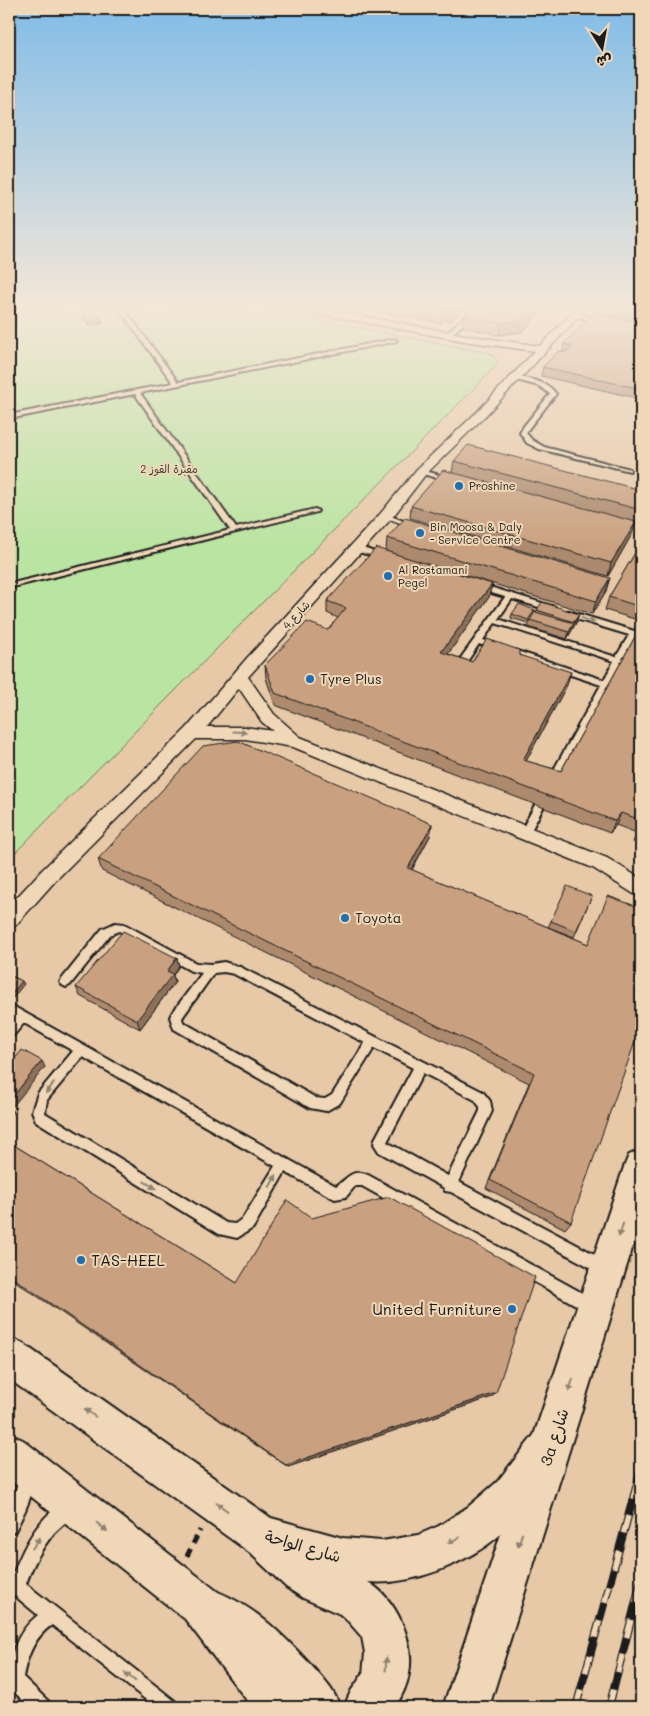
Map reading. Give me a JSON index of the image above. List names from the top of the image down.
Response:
{
  "streets": {
    "street": ["شارع 4", "3a شارع", "شارع الواحة"]
  },
  "crossings": [
    ["3a شارع", "شارع الواحة"]
  ],
  "one_way": ["3a شارع", "شارع الواحة"],
  "parks": ["مقبرة القوز 2"],
  "places": [
    "Proshine",
    "Bin Moosa & Daly - Service Centre",
    "Al Rostamani Pegel",
    "Tyre Plus",
    "Toyota",
    "TAS-HEEL",
    "United Furniture"
  ],
  "north": "bottom"
}
